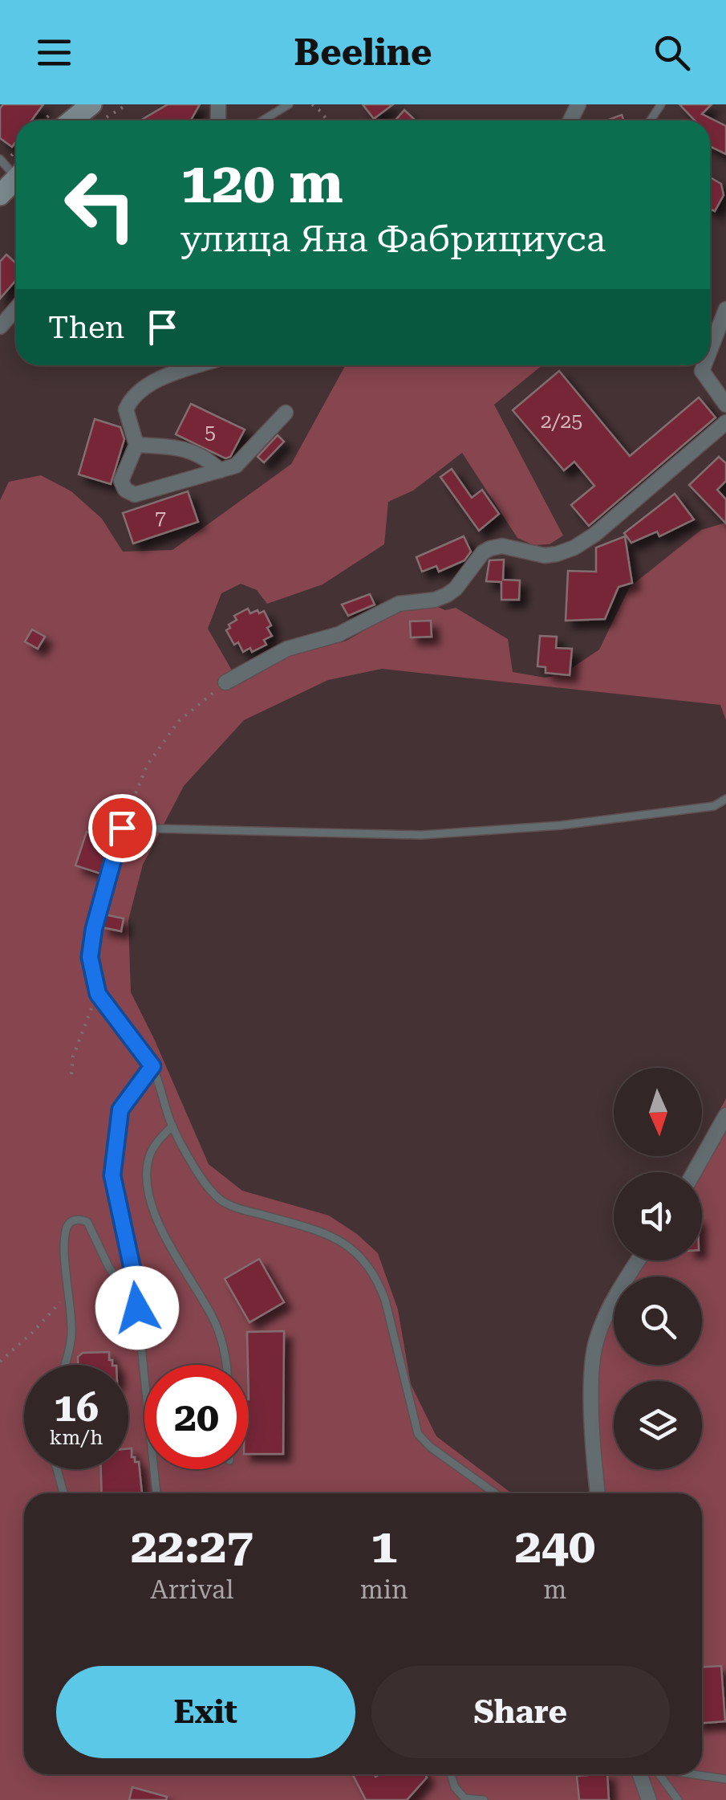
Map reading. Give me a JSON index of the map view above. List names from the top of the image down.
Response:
{
  "house_numbers": ["2/25", "5", "7"],
  "north": "bottom",
  "page": {
    "header": "Beeline",
    "turn": ["120 m", "улица Яна Фабрициуса"],
    "then": "Then",
    "speed": "16 km/h",
    "limit": "20",
    "eta": [
      "22:27",
      "Arrival",
      "1",
      "min",
      "240",
      "m"
    ],
    "buttons": ["Exit", "Share"]
  }
}
